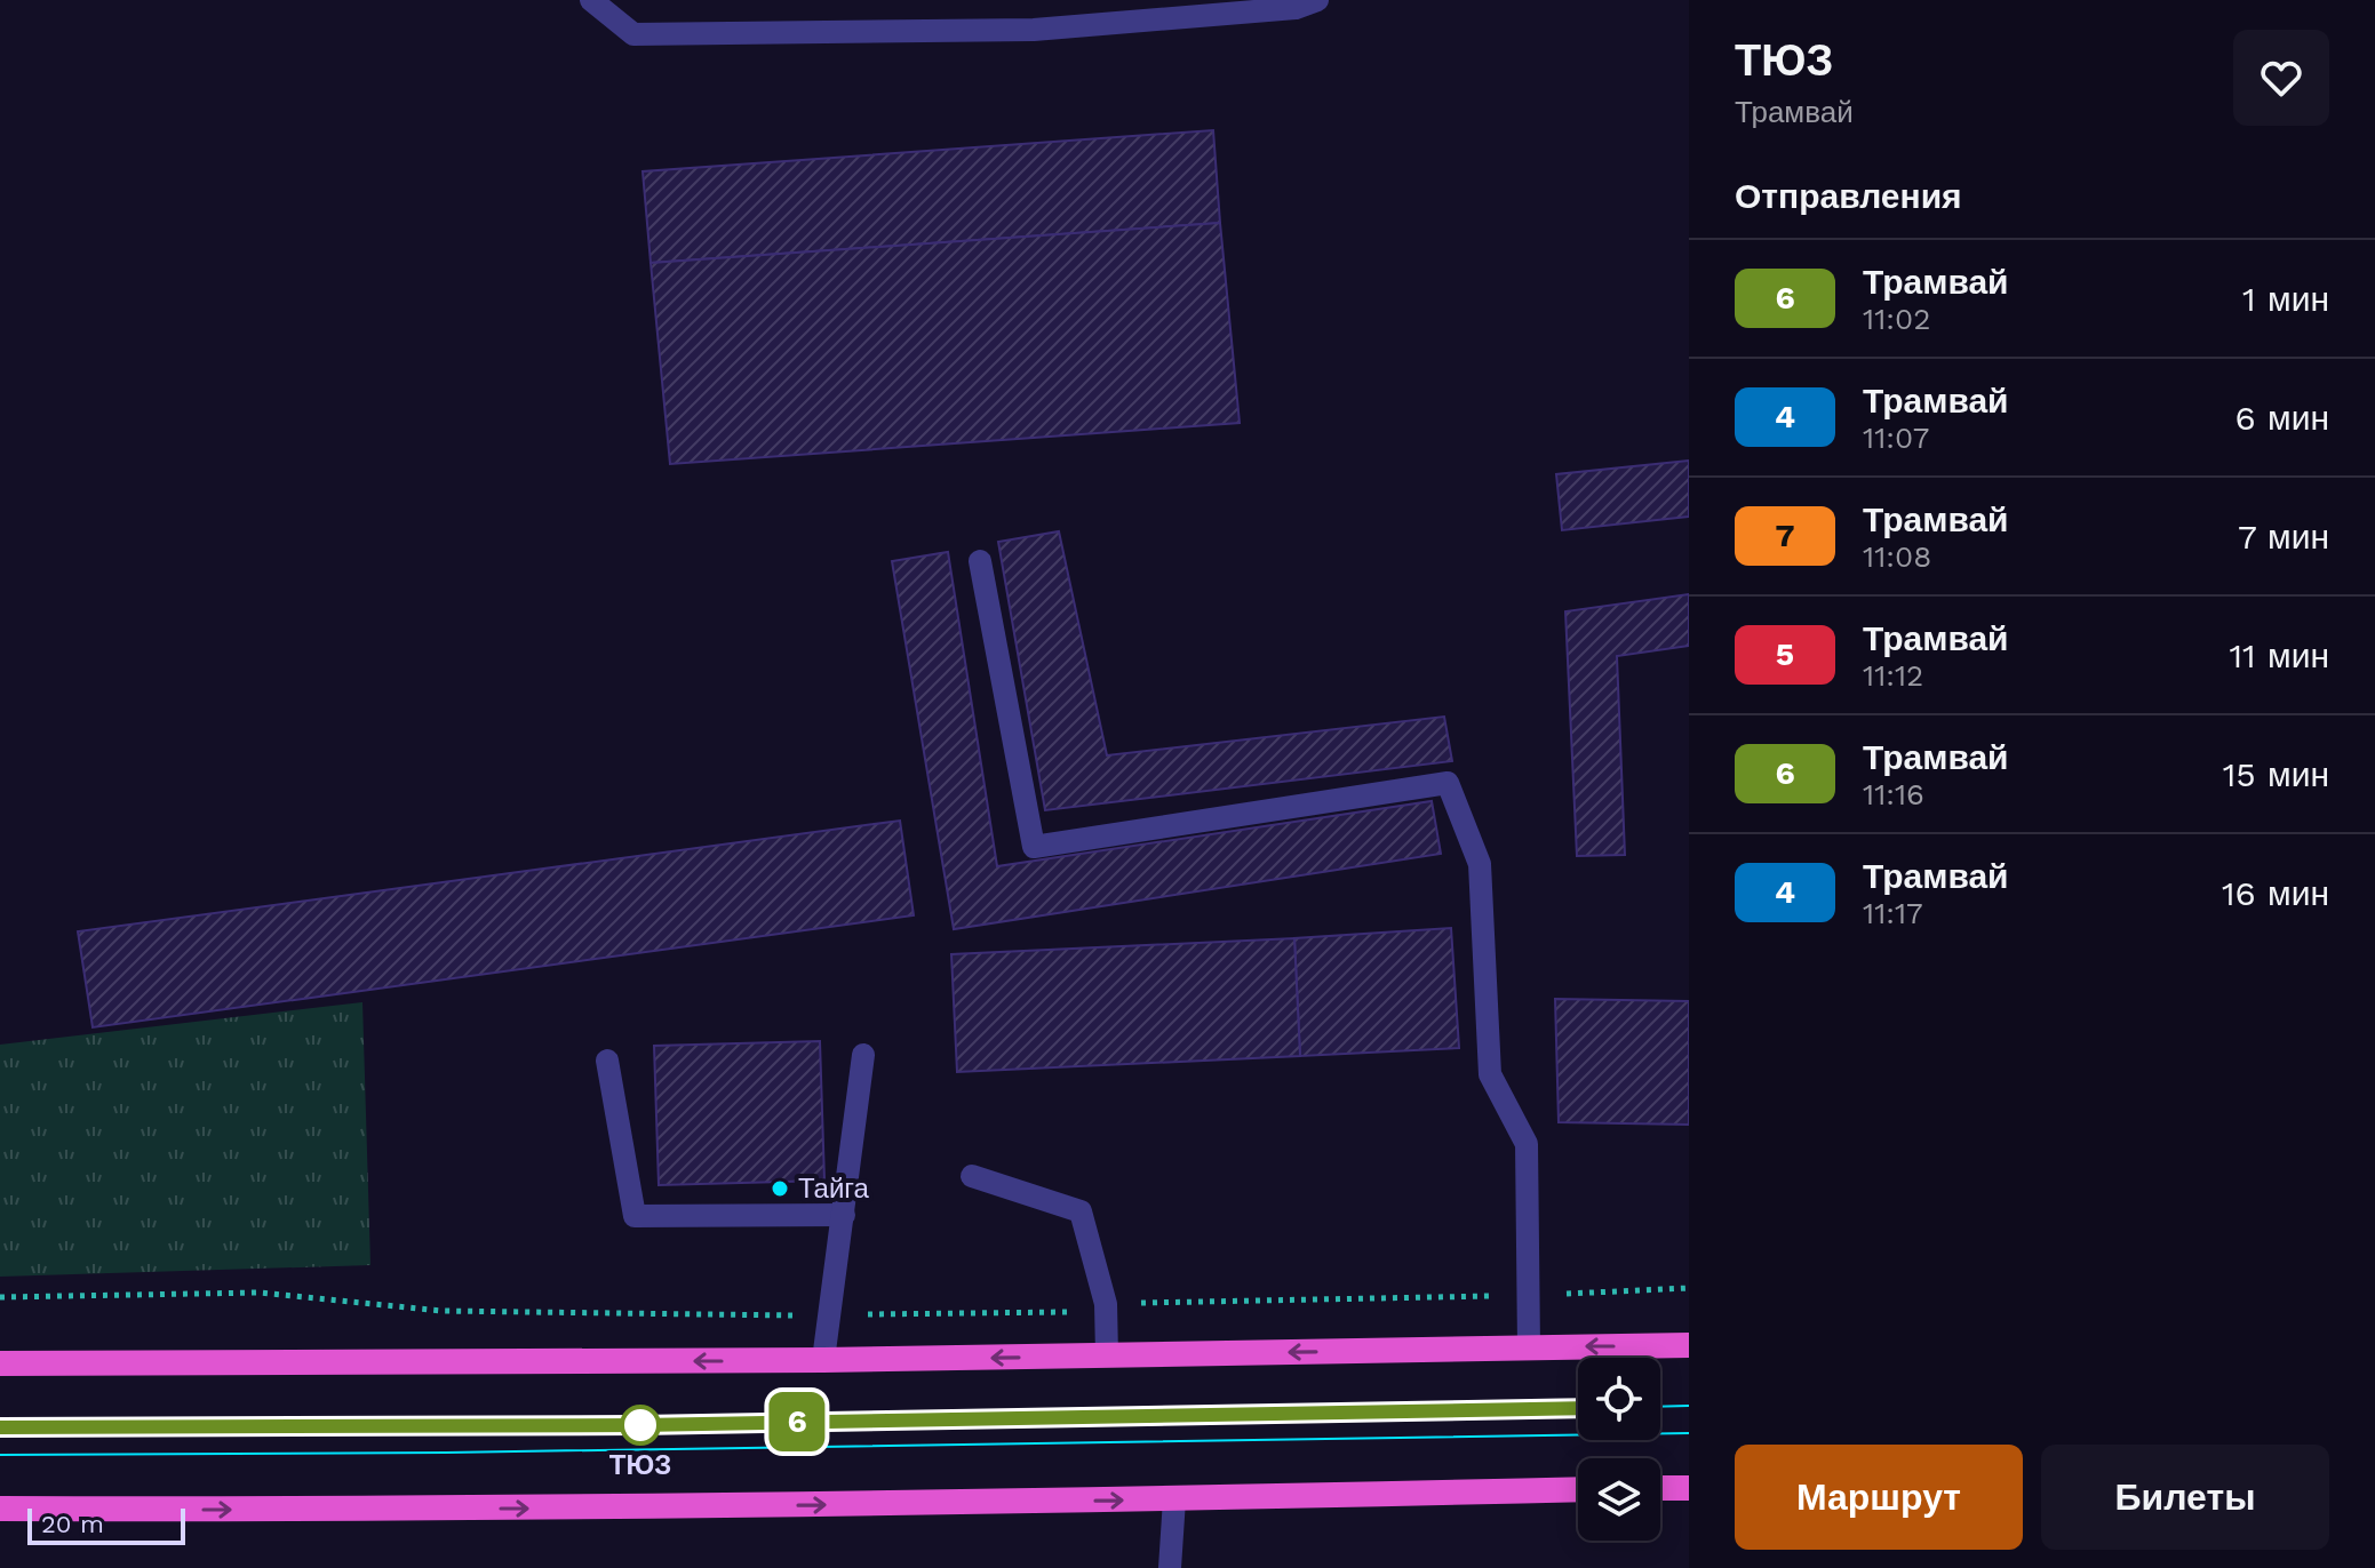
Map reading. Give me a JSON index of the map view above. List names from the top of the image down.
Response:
{
  "places": ["Тайга", "ТЮЗ"],
  "lines": ["tram line 6"],
  "scale_bar": "20 m",
  "page": {
    "on_map": "6",
    "heading": [
      ["ТЮЗ", "Трамвай"],
      "Отправления"
    ],
    "list": [
      {
        "mark": "6",
        "name": "Трамвай",
        "note": "11:02",
        "value": "1 мин"
      },
      {
        "mark": "4",
        "name": "Трамвай",
        "note": "11:07",
        "value": "6 мин"
      },
      {
        "mark": "7",
        "name": "Трамвай",
        "note": "11:08",
        "value": "7 мин"
      },
      {
        "mark": "5",
        "name": "Трамвай",
        "note": "11:12",
        "value": "11 мин"
      },
      {
        "mark": "6",
        "name": "Трамвай",
        "note": "11:16",
        "value": "15 мин"
      },
      {
        "mark": "4",
        "name": "Трамвай",
        "note": "11:17",
        "value": "16 мин"
      }
    ],
    "buttons": ["Маршрут", "Билеты"],
    "scale": "20 m"
  }
}
